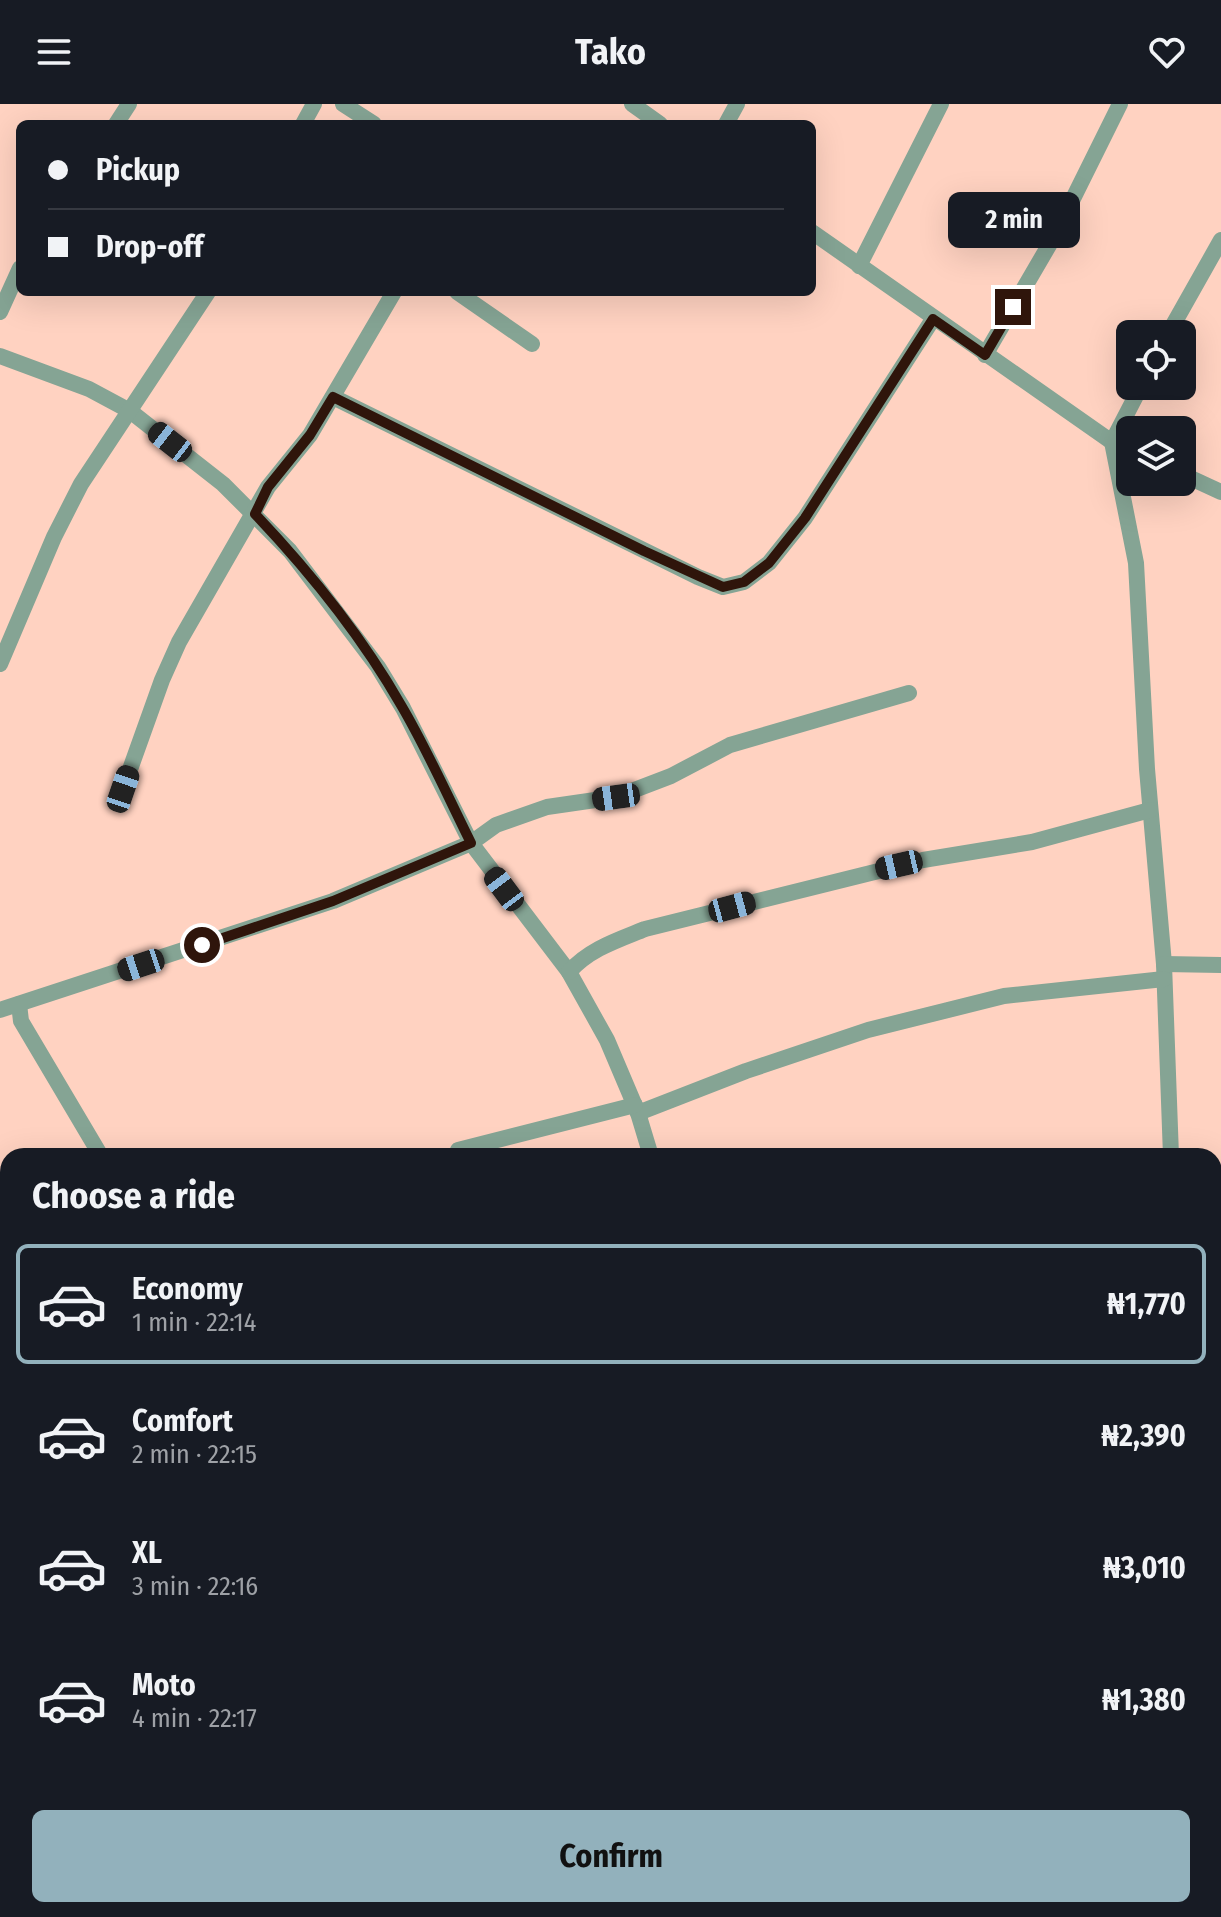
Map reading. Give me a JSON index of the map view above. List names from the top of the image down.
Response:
{
  "page": {
    "header": "Tako",
    "banner": ["Pickup", "Drop-off"],
    "bubble": "2 min",
    "heading": "Choose a ride",
    "list": [
      {
        "name": "Economy",
        "note": "1 min · 22:14",
        "value": "₦1,770"
      },
      {
        "name": "Comfort",
        "note": "2 min · 22:15",
        "value": "₦2,390"
      },
      {
        "name": "XL",
        "note": "3 min · 22:16",
        "value": "₦3,010"
      },
      {
        "name": "Moto",
        "note": "4 min · 22:17",
        "value": "₦1,380"
      }
    ],
    "buttons": "Confirm"
  }
}
